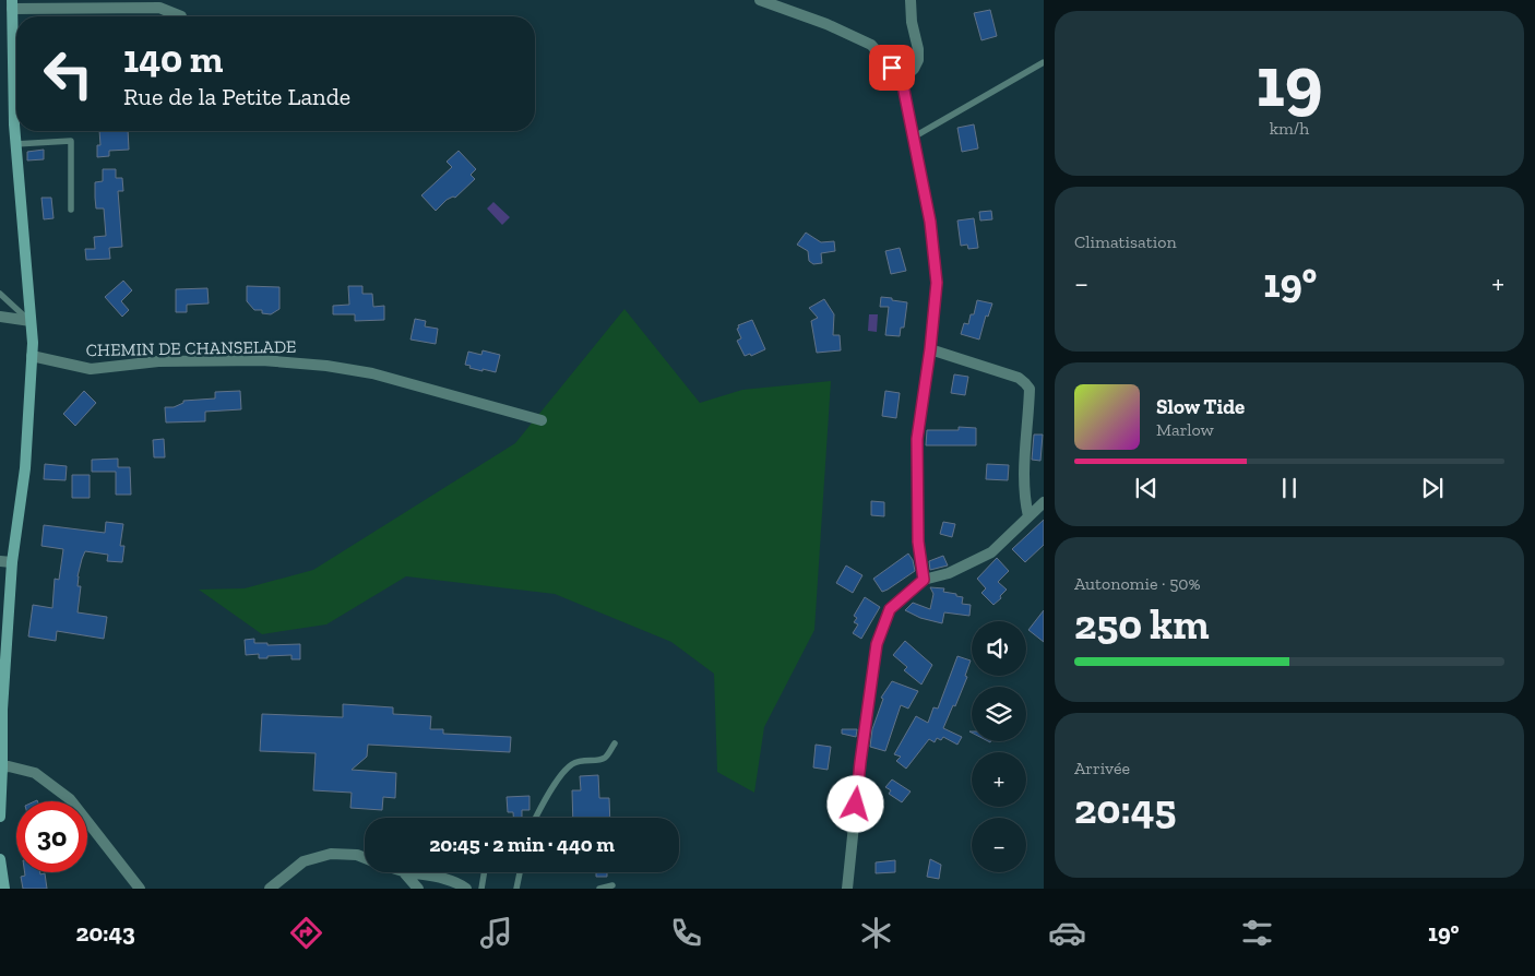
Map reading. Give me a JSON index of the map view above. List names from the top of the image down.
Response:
{
  "streets": {
    "street": ["CHEMIN DE CHANSELADE"]
  },
  "page": {
    "tile": [
      ["19", "km/h"],
      "Climatisation",
      ["Autonomie · 50%", "250 km"],
      ["Arrivée", "20:45"]
    ],
    "turn": ["140 m", "Rue de la Petite Lande"],
    "heat": ["−", "19°", "+"],
    "song": ["Slow Tide", "Marlow"],
    "map_buttons": ["+", "−"],
    "limit": "30",
    "trip": "20:45 · 2 min · 440 m",
    "tabs": ["20:43", "19°"]
  }
}
